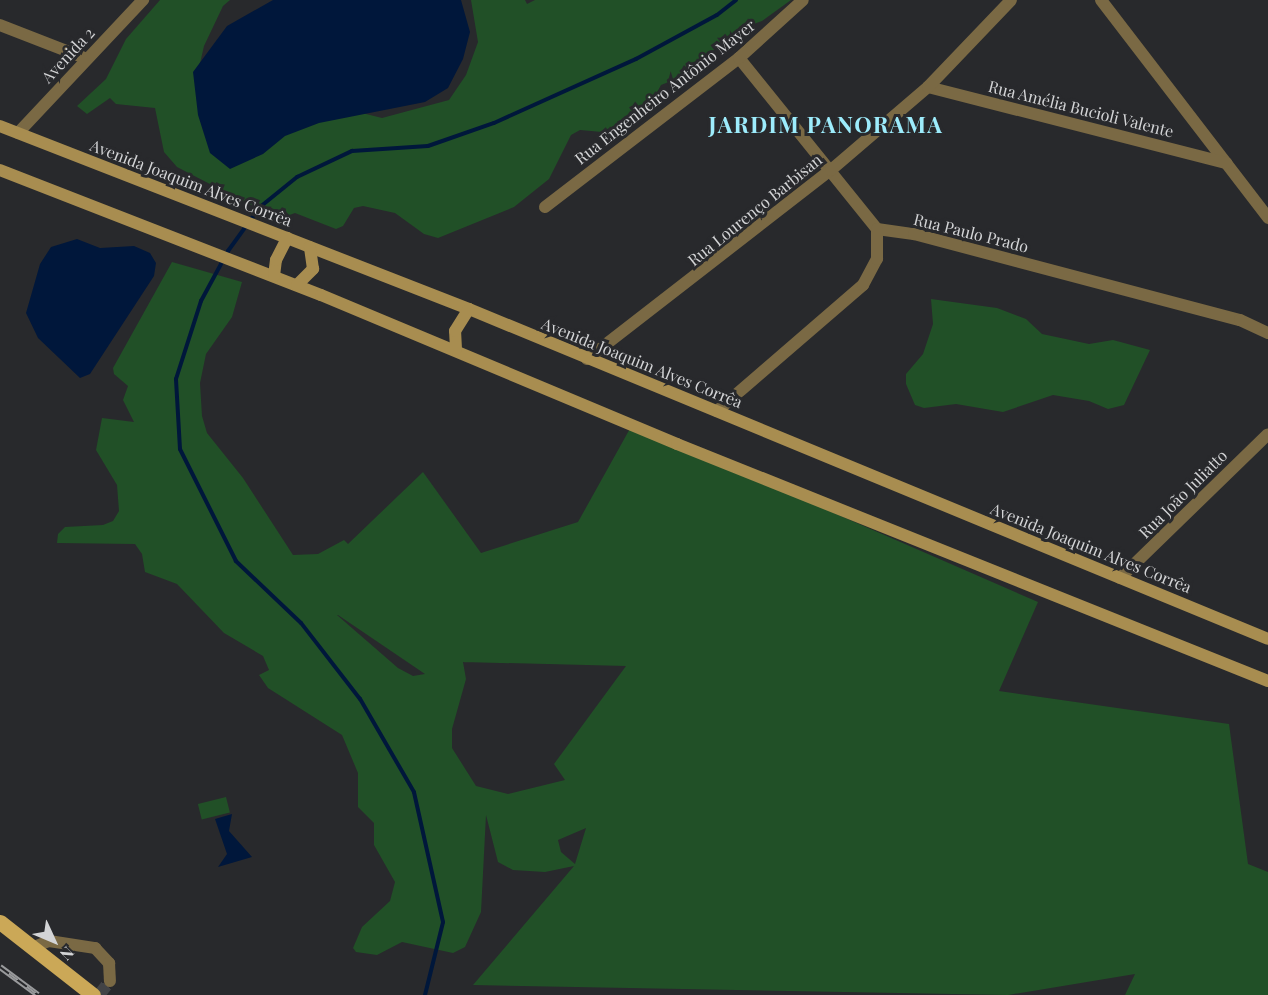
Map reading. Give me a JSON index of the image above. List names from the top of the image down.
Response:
{
  "streets": {
    "main road": ["Avenida Joaquim Alves Corrêa"],
    "street": [
      "Avenida 2",
      "Rua Engenheiro Antônio Mayer",
      "Rua Amélia Bucioli Valente",
      "Rua Lourenço Barbisan",
      "Rua Paulo Prado",
      "Rua João Juliatto"
    ]
  },
  "crossings": [
    ["Avenida 2", "Avenida Joaquim Alves Corrêa"],
    ["Rua Amélia Bucioli Valente", "Rua Lourenço Barbisan"],
    ["Avenida Joaquim Alves Corrêa", "Rua Lourenço Barbisan"],
    ["Avenida Joaquim Alves Corrêa", "Rua João Juliatto"]
  ],
  "districts": ["JARDIM PANORAMA"],
  "north": "bottom right"
}
